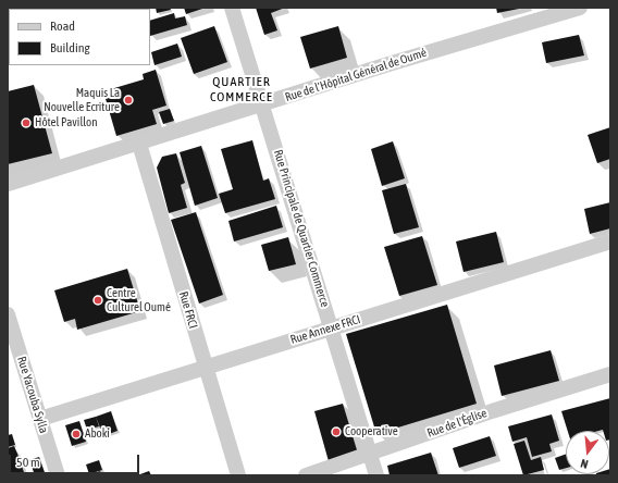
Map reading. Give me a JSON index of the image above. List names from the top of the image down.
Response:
{
  "streets": {
    "street": [
      "Rue de l'Hôpital Général de Oumé",
      "Rue Principale de Quartier Commerce",
      "Rue FRCI",
      "Rue Annexe FRCI",
      "Rue Yacouba Sylla",
      "Rue de l'Église"
    ]
  },
  "crossings": [
    ["Rue de l'Hôpital Général de Oumé", "Rue Principale de Quartier Commerce"],
    ["Rue de l'Hôpital Général de Oumé", "Rue FRCI"],
    ["Rue Principale de Quartier Commerce", "Rue Annexe FRCI"],
    ["Rue Principale de Quartier Commerce", "Rue de l'Église"],
    ["Rue FRCI", "Rue Annexe FRCI"],
    ["Rue Annexe FRCI", "Rue Yacouba Sylla"]
  ],
  "districts": ["QUARTIER COMMERCE"],
  "places": [
    "Maquis La Nouvelle Ecriture",
    "Hôtel Pavillon",
    "Centre Culturel Oumé",
    "Cooperative",
    "Aboki"
  ],
  "legend": ["Road", "Building"],
  "scale_bar": "50 m",
  "north": "bottom"
}
